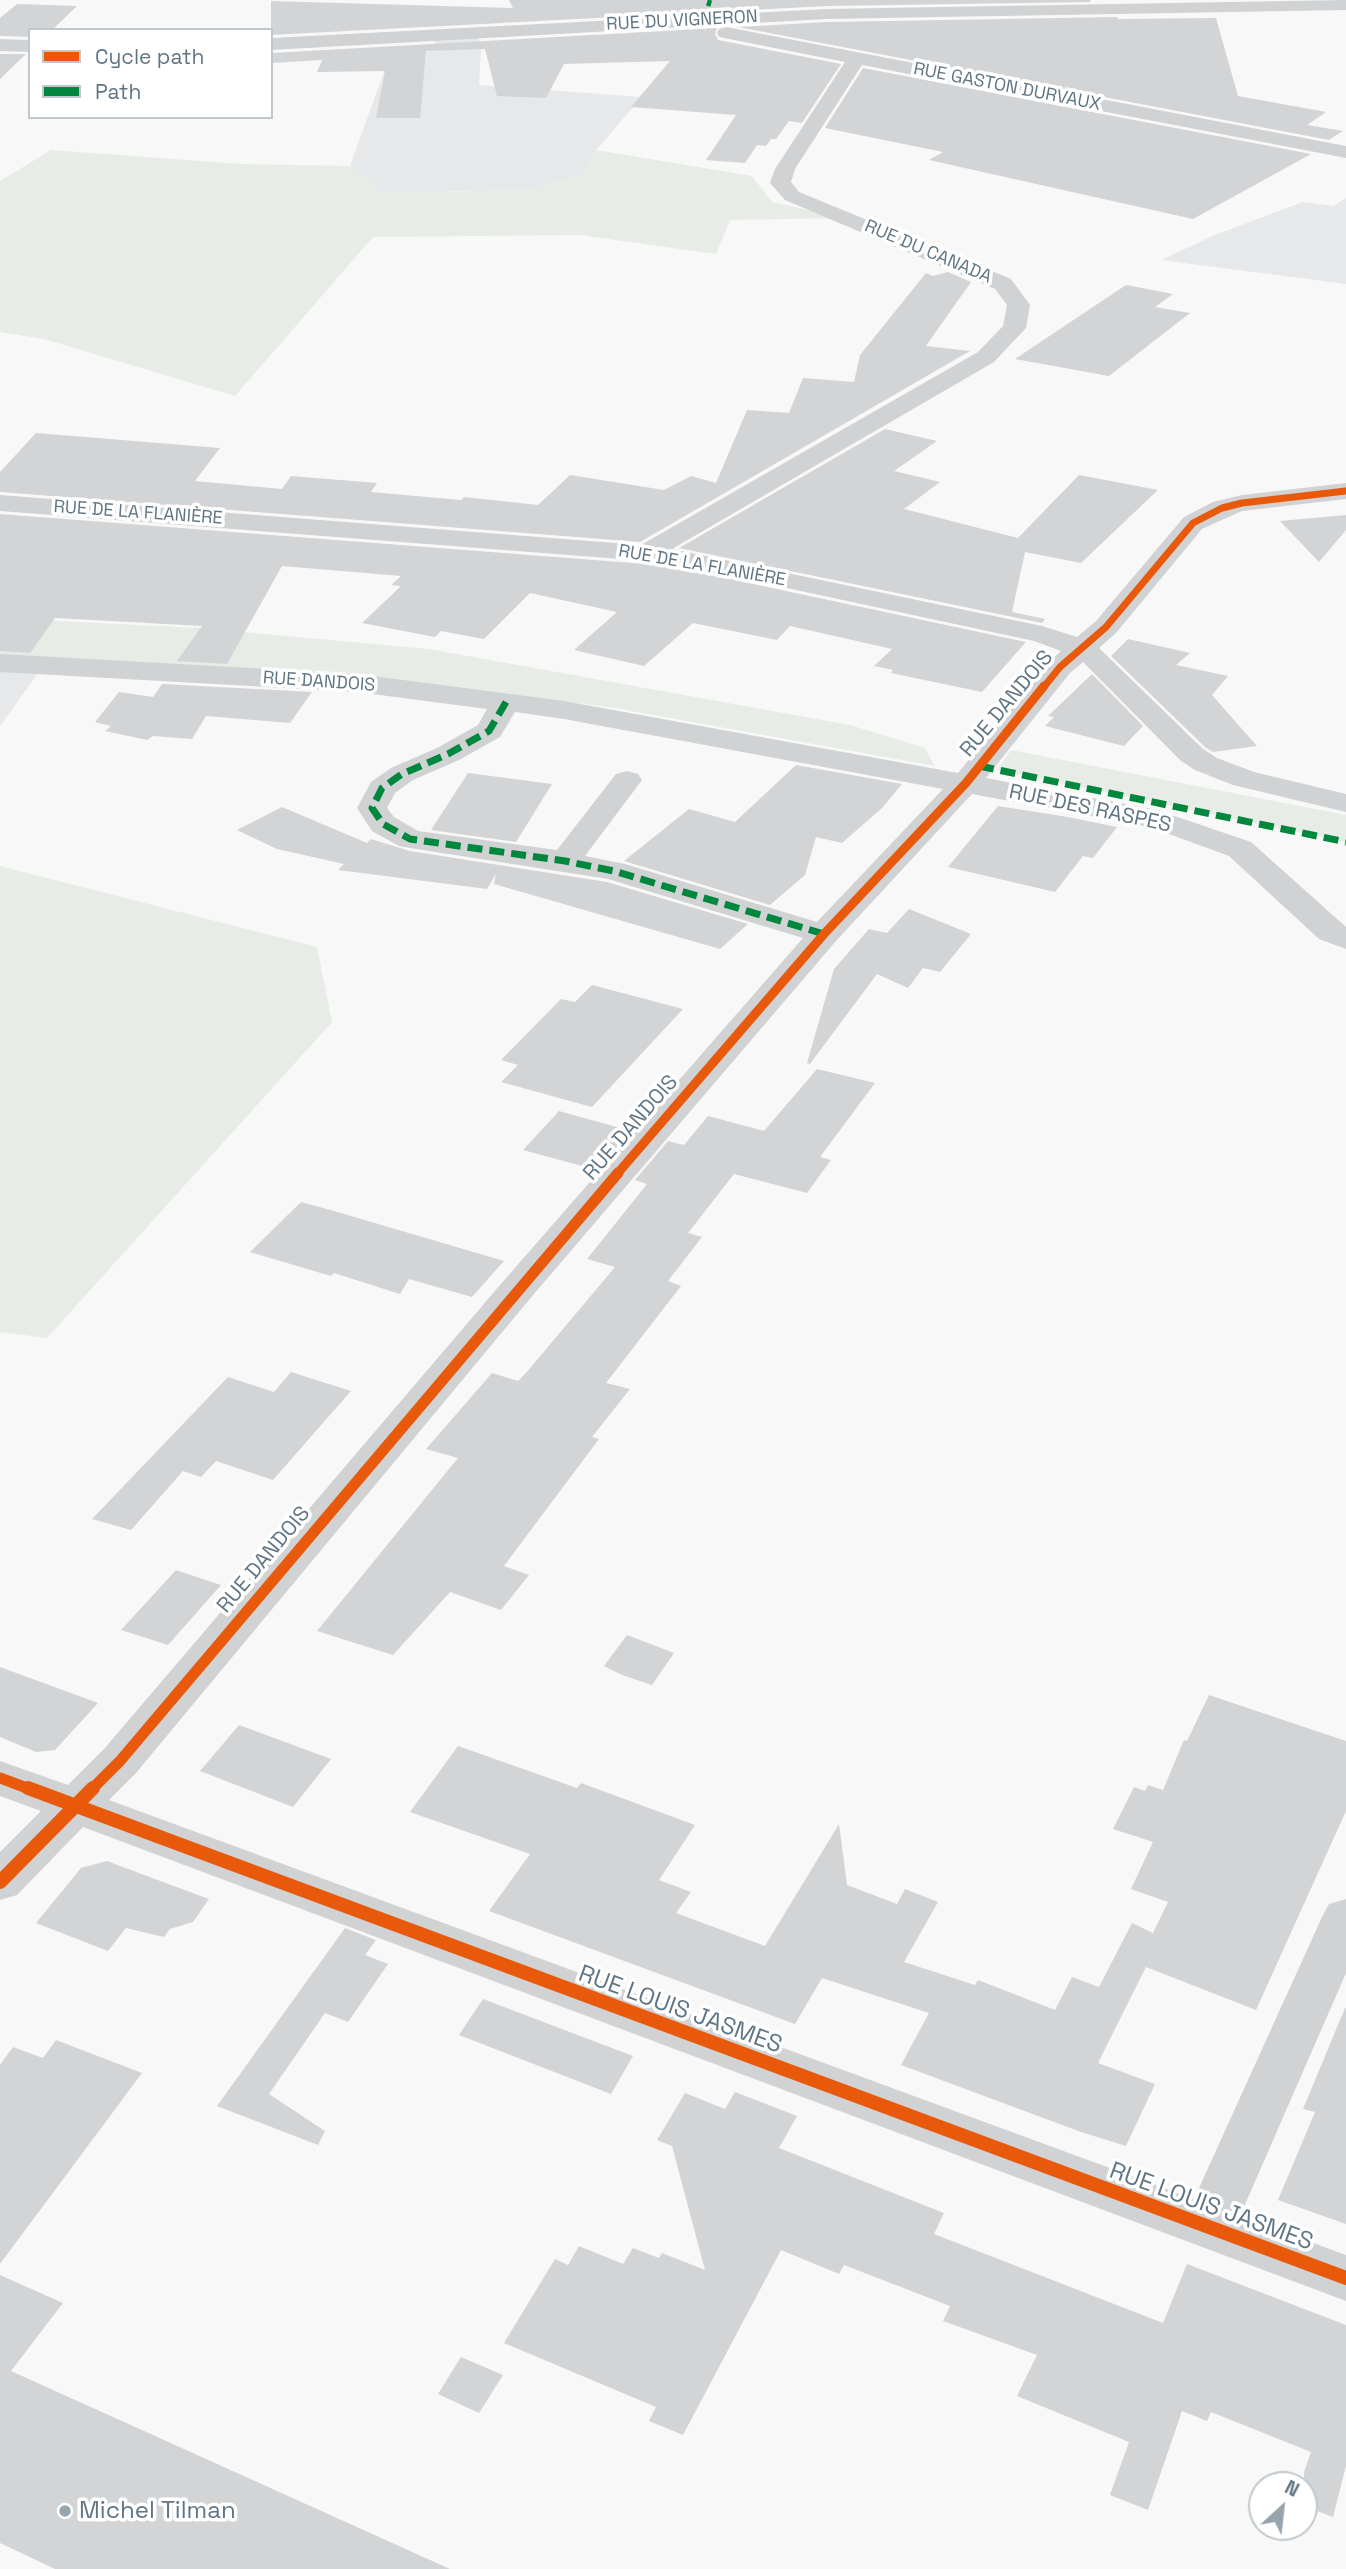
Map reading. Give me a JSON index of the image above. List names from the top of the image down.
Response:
{
  "streets": {
    "street": [
      "RUE DU VIGNERON",
      "RUE GASTON DURVAUX",
      "RUE DU CANADA",
      "RUE DE LA FLANIÈRE",
      "RUE DANDOIS",
      "RUE DES RASPES",
      "RUE LOUIS JASMES"
    ]
  },
  "crossings": [
    ["RUE DU VIGNERON", "RUE GASTON DURVAUX"],
    ["RUE GASTON DURVAUX", "RUE DU CANADA"],
    ["RUE DU CANADA", "RUE DE LA FLANIÈRE"],
    ["RUE DE LA FLANIÈRE", "RUE DANDOIS"],
    ["RUE DANDOIS", "RUE DES RASPES"],
    ["RUE DANDOIS", "RUE LOUIS JASMES"]
  ],
  "places": ["Michel Tilman"],
  "legend": ["Cycle path", "Path"],
  "north": "top right"
}
